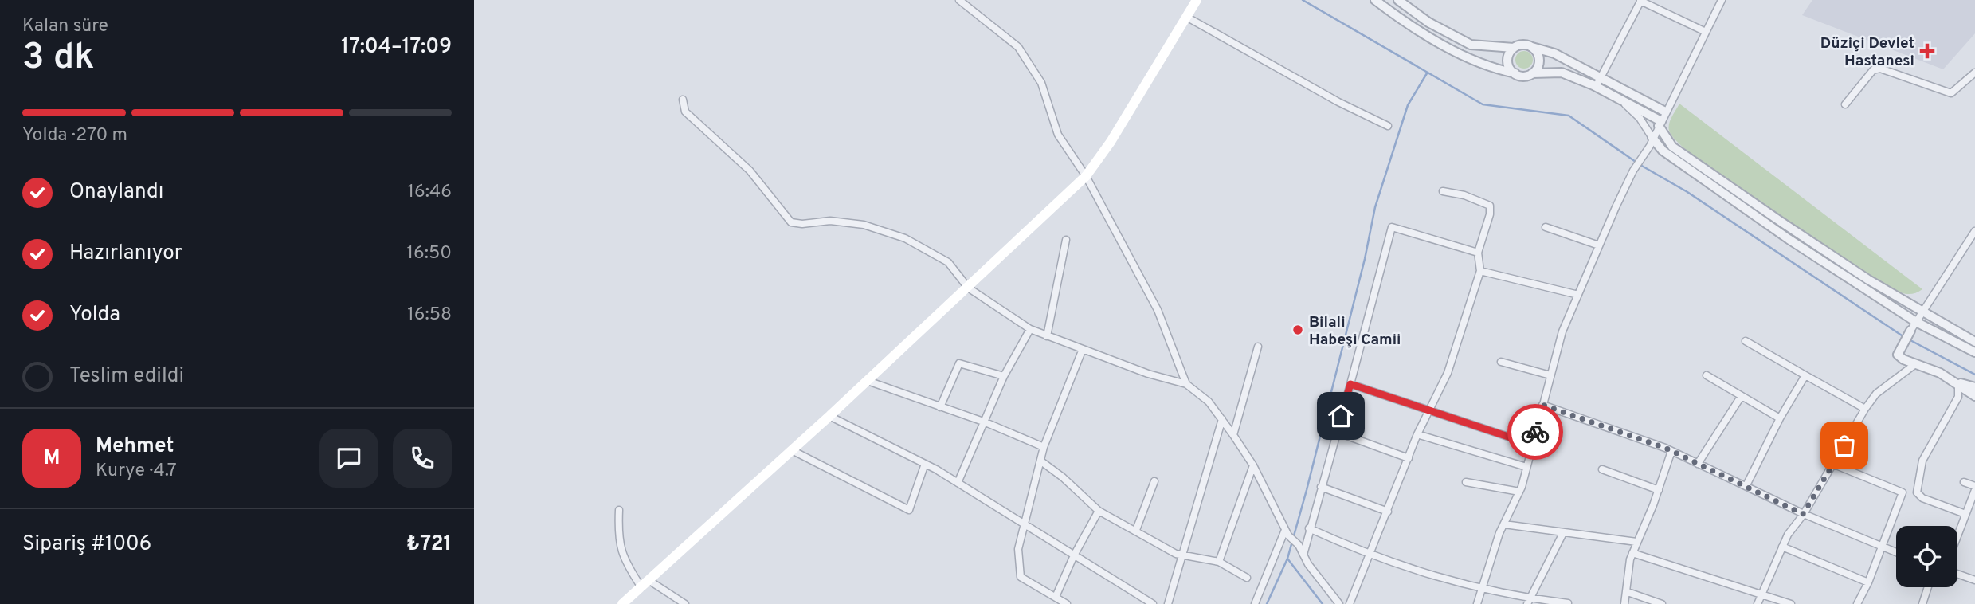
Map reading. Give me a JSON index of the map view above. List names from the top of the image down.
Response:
{
  "places": {
    "health": ["Düziçi Devlet Hastanesi"],
    "other": ["Bilali Habeşi Camii"]
  },
  "page": {
    "heading": ["3 dk", "Kalan süre", "17:04–17:09"],
    "panel": [
      "Mehmet",
      "Kurye · 4.7",
      "Sipariş #1006",
      "₺721"
    ],
    "bar": "Yolda · 270 m",
    "list": [
      ["Onaylandı", "16:46"],
      ["Hazırlanıyor", "16:50"],
      ["Yolda", "16:58"],
      "Teslim edildi"
    ],
    "round": "M"
  }
}
